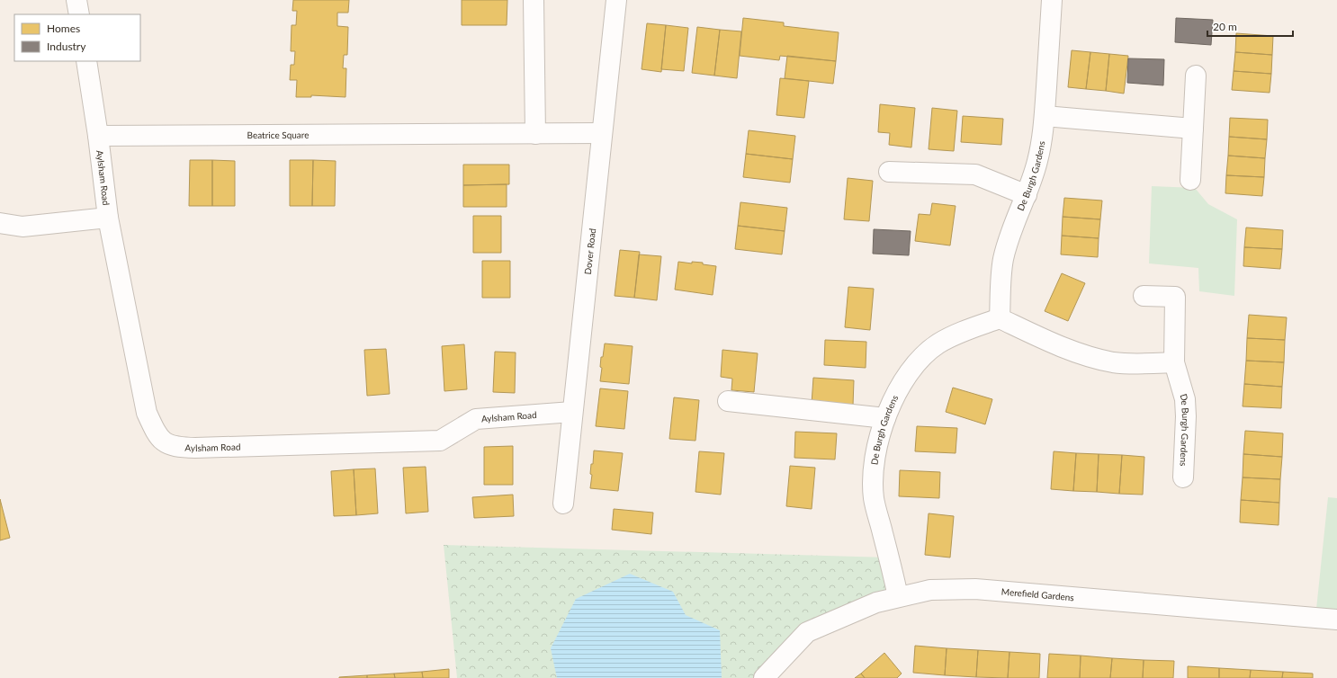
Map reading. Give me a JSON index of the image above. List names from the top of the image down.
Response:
{
  "streets": {
    "street": [
      "Beatrice Square",
      "De Burgh Gardens",
      "Aylsham Road",
      "Dover Road",
      "Merefield Gardens"
    ]
  },
  "crossings": [
    ["Beatrice Square", "Aylsham Road"],
    ["Beatrice Square", "Dover Road"],
    ["De Burgh Gardens", "Merefield Gardens"],
    ["Aylsham Road", "Dover Road"]
  ],
  "legend": ["Homes", "Industry"],
  "scale_bar": "20 m"
}
